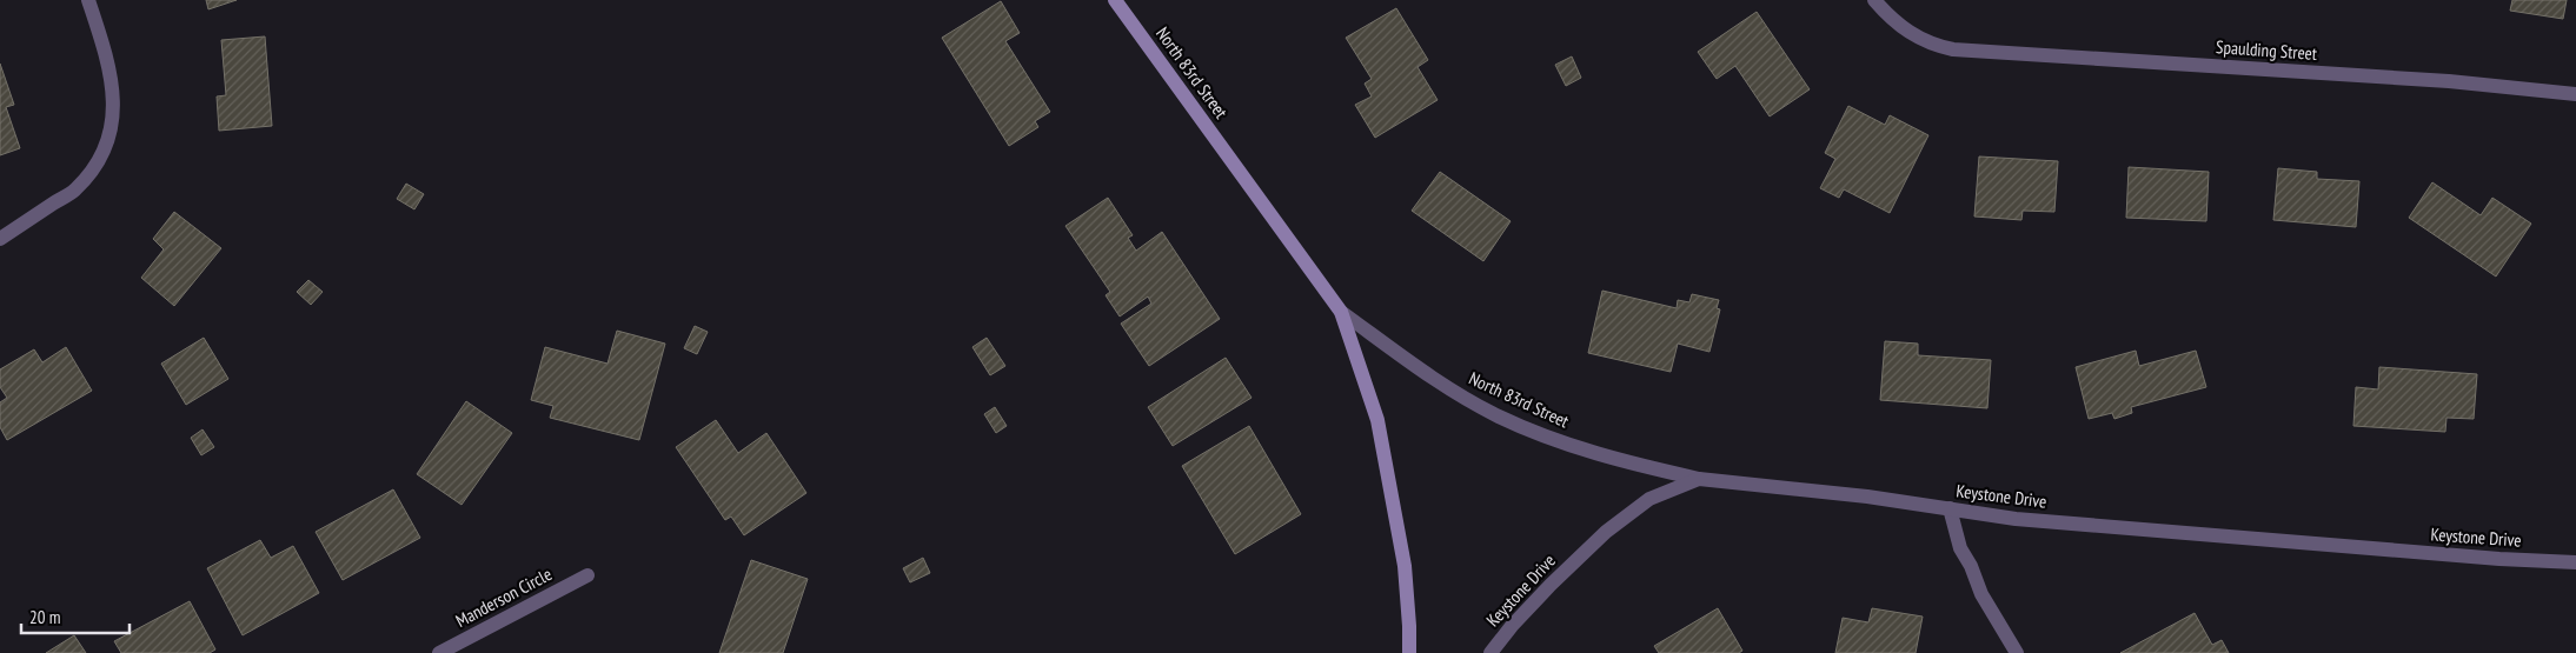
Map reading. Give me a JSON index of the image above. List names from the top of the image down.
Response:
{
  "streets": {
    "street": [
      "Spaulding Street",
      "North 83rd Street",
      "Keystone Drive",
      "Manderson Circle"
    ]
  },
  "crossings": [
    ["North 83rd Street", "Keystone Drive"]
  ],
  "scale_bar": "20 m"
}
